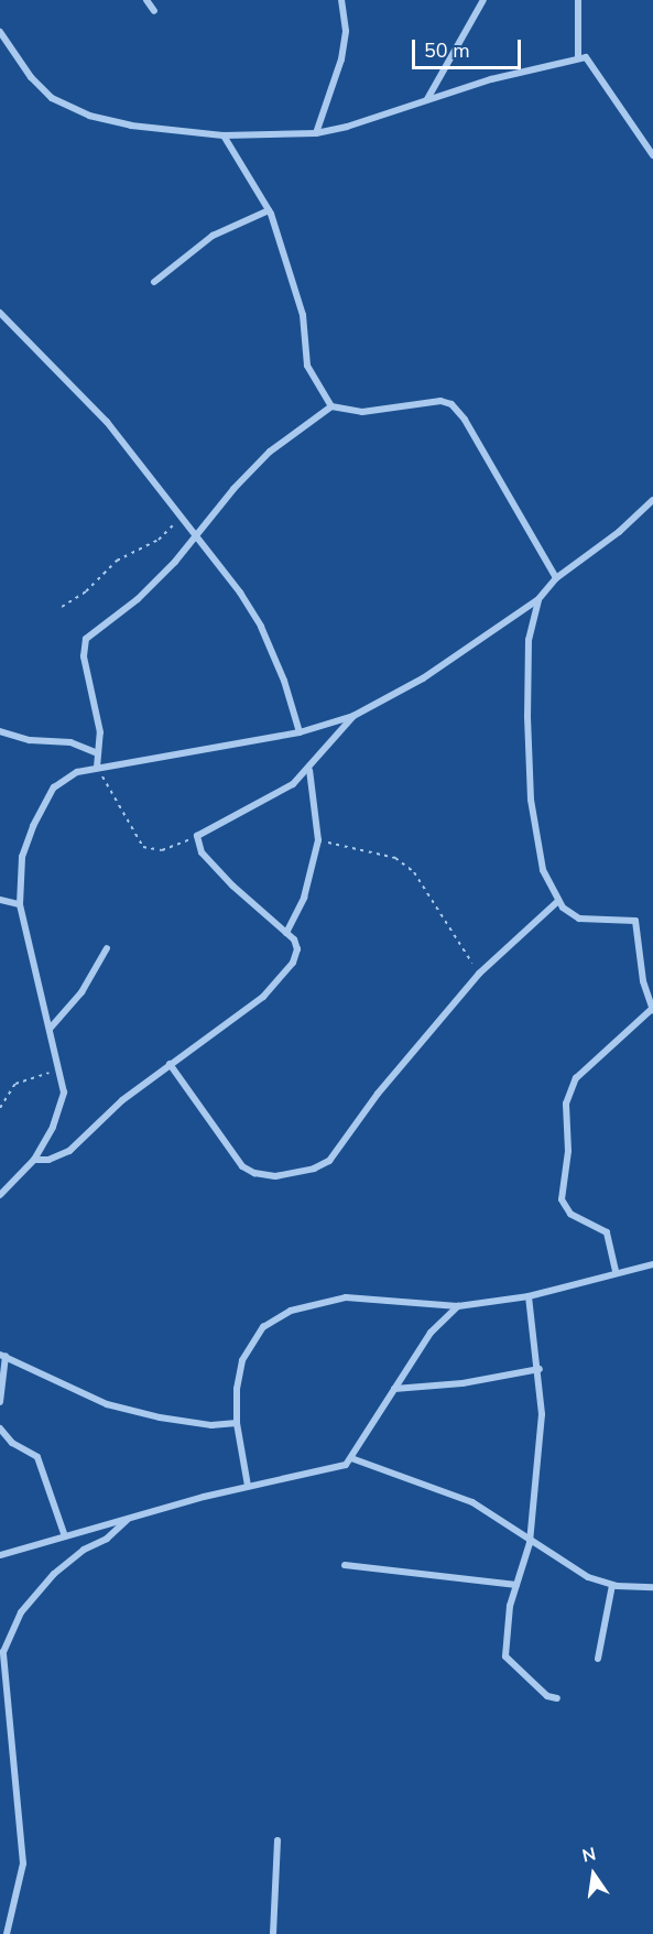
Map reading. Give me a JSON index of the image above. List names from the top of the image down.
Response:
{
  "scale_bar": "50 m",
  "north": "top"
}
